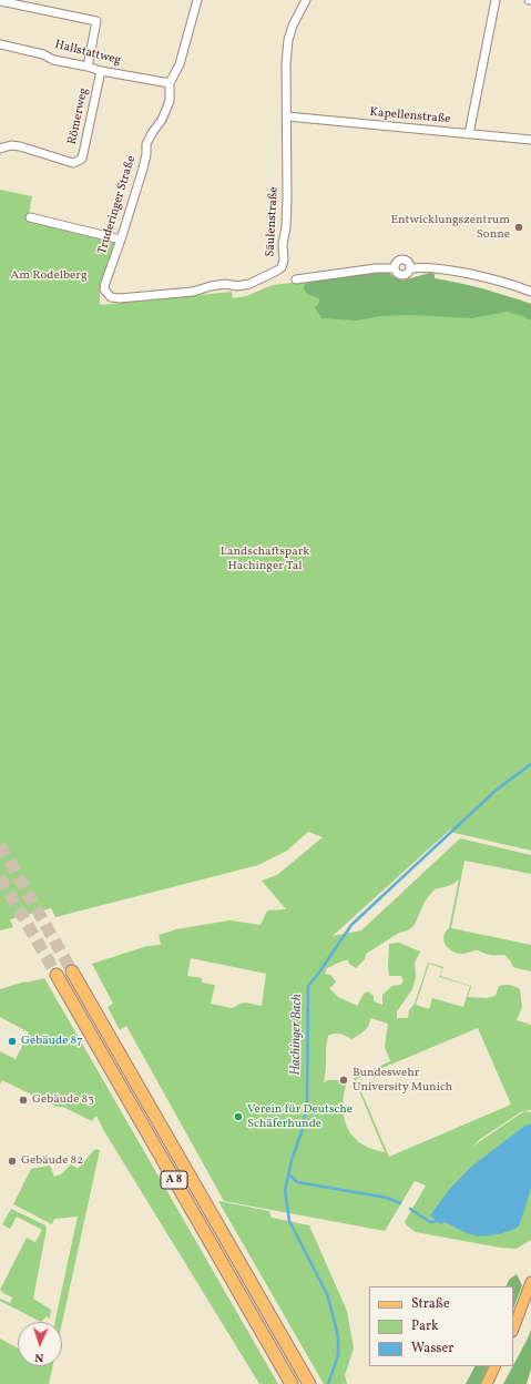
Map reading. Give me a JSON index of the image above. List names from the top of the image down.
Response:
{
  "streets": {
    "highway": ["A 8"],
    "street": [
      "Hallstattweg",
      "Römerweg",
      "Kapellenstraße",
      "Truderinger Straße",
      "Säulenstraße"
    ]
  },
  "crossings": [
    ["Hallstattweg", "Römerweg"],
    ["Hallstattweg", "Truderinger Straße"],
    ["Kapellenstraße", "Säulenstraße"],
    ["Truderinger Straße", "Säulenstraße"]
  ],
  "water": ["Hachinger Bach"],
  "parks": ["Am Rodelberg", "Landschaftspark Hachinger Tal"],
  "places": [
    "Entwicklungszentrum Sonne",
    "Gebäude 87",
    "Bundeswehr University Munich",
    "Gebäude 83",
    "Verein für Deutsche Schäferhunde",
    "Gebäude 82"
  ],
  "legend": ["Straße", "Park", "Wasser"],
  "north": "bottom"
}
